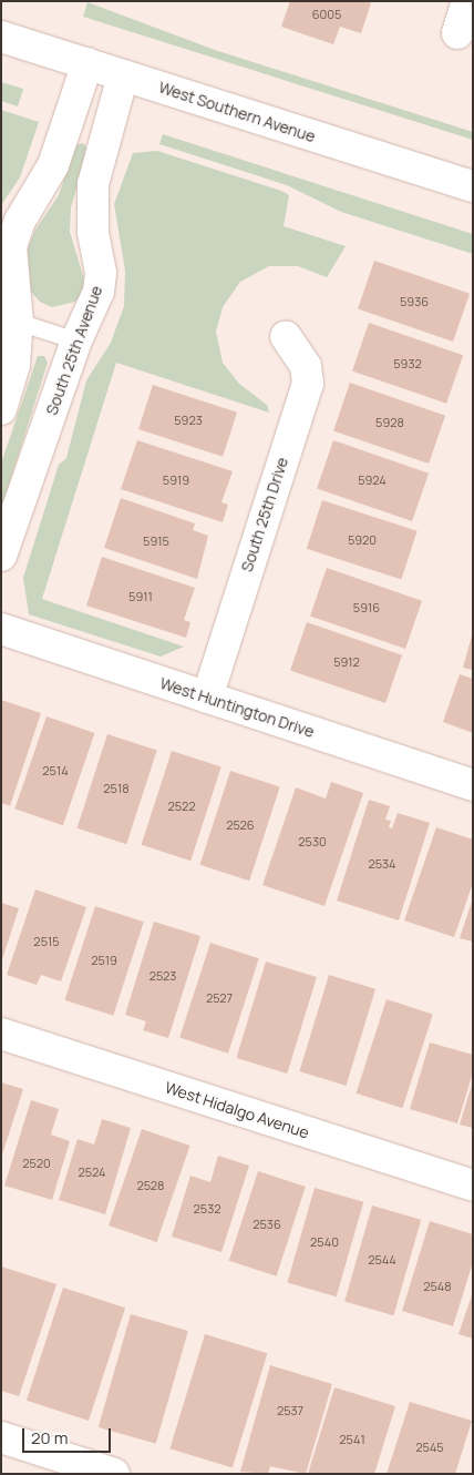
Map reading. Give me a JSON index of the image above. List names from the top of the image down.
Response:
{
  "streets": {
    "street": [
      "West Southern Avenue",
      "South 25th Avenue",
      "South 25th Drive",
      "West Huntington Drive",
      "West Hidalgo Avenue"
    ]
  },
  "crossings": [
    ["West Southern Avenue", "South 25th Avenue"],
    ["South 25th Drive", "West Huntington Drive"]
  ],
  "house_numbers": [
    "6005",
    "5936",
    "5932",
    "5923",
    "5928",
    "5919",
    "5924",
    "5920",
    "5915",
    "5911",
    "5916",
    "5912",
    "2514",
    "2518",
    "2522",
    "2526",
    "2530",
    "2534",
    "2515",
    "2519",
    "2523",
    "2527",
    "2520",
    "2524",
    "2528",
    "2532",
    "2536",
    "2540",
    "2544",
    "2548",
    "2537",
    "2541",
    "2545"
  ],
  "scale_bar": "20 m"
}
